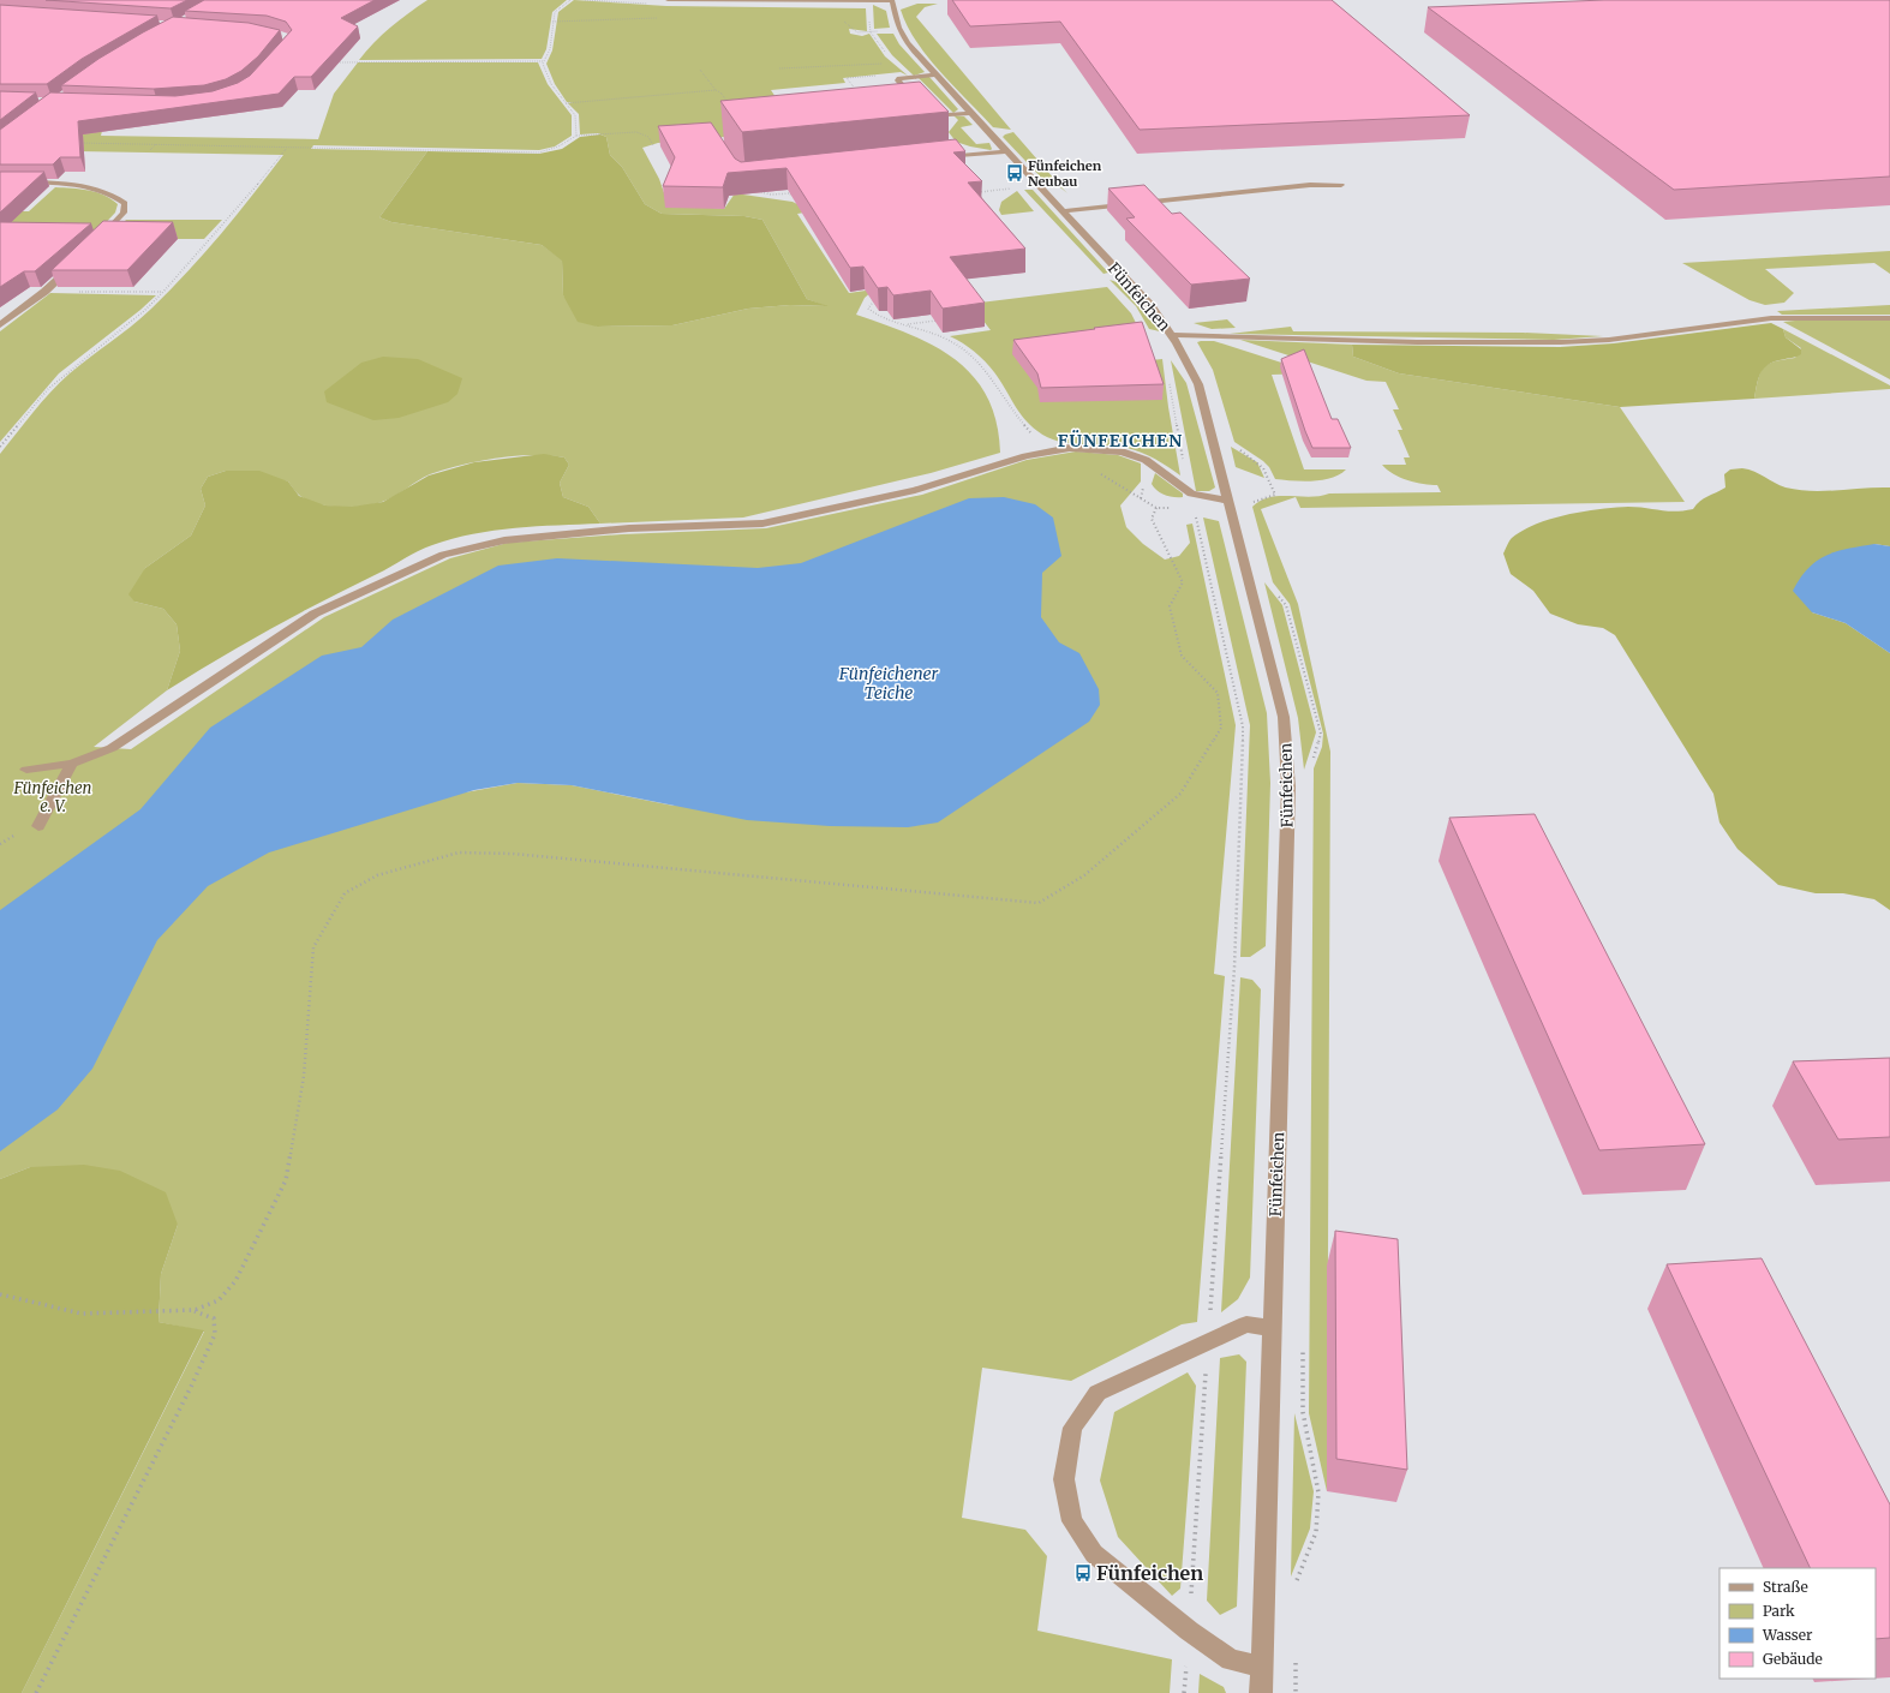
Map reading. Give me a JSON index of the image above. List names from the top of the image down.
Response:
{
  "streets": {
    "street": ["Fünfeichen"]
  },
  "districts": ["FÜNFEICHEN"],
  "water": ["Fünfeichener Teiche"],
  "parks": ["Fünfeichen e. V."],
  "places": {
    "bus stop": ["Fünfeichen Neubau", "Fünfeichen"]
  },
  "legend": [
    "Straße",
    "Park",
    "Wasser",
    "Gebäude"
  ]
}
